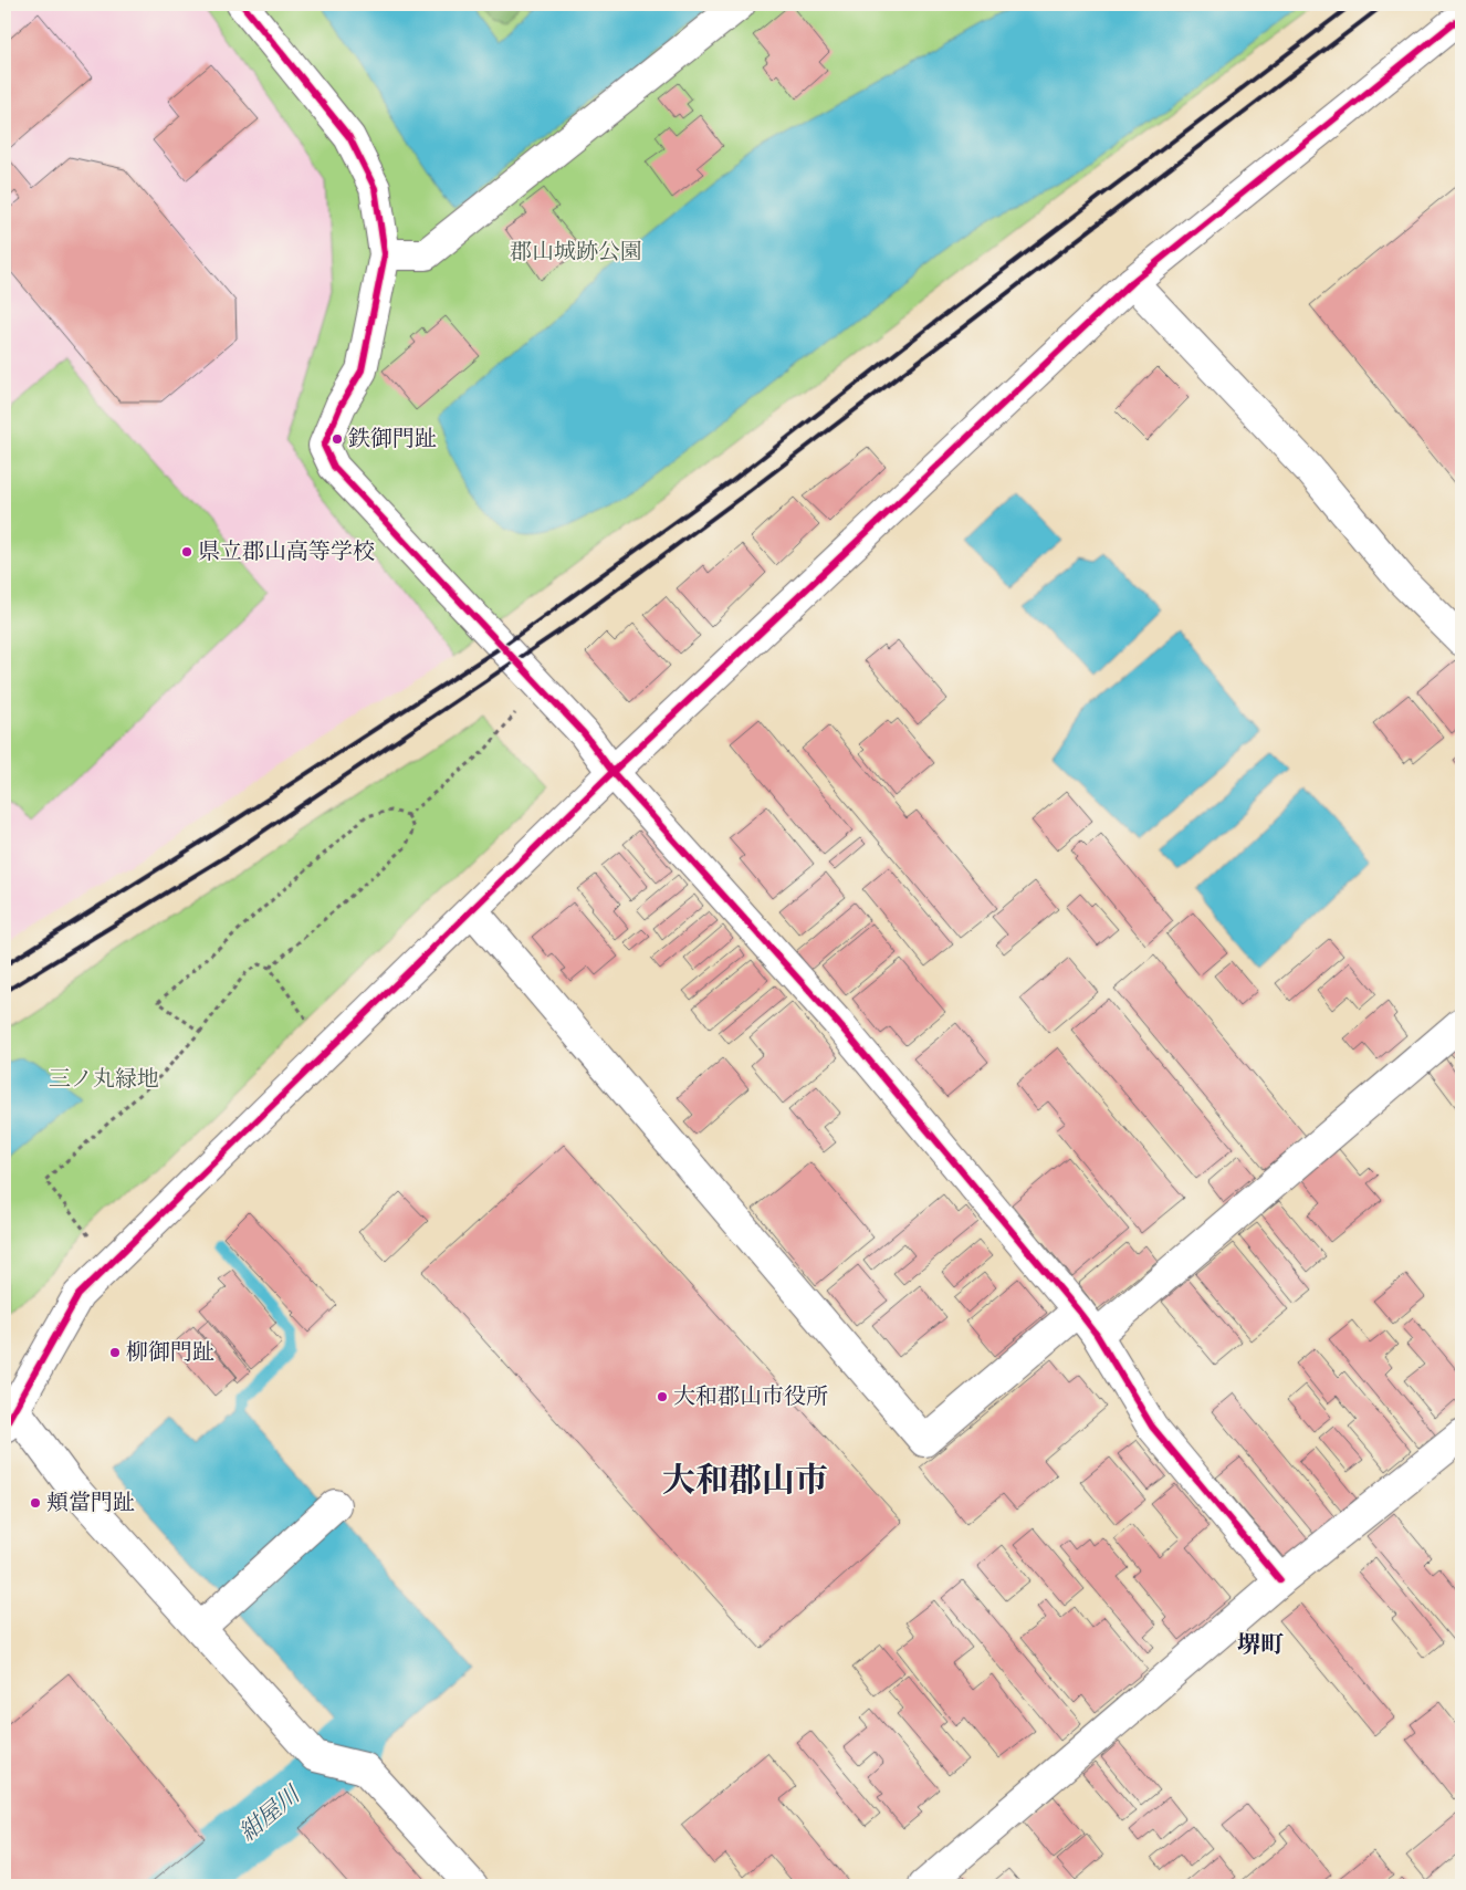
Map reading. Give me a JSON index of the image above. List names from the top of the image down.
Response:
{
  "districts": ["大和郡山市", "堺町"],
  "water": ["紺屋川"],
  "parks": ["郡山城跡公園", "三ノ丸緑地"],
  "places": [
    "鉄御門趾",
    "県立郡山高等学校",
    "柳御門趾",
    "大和郡山市役所",
    "頬當門趾"
  ]
}
